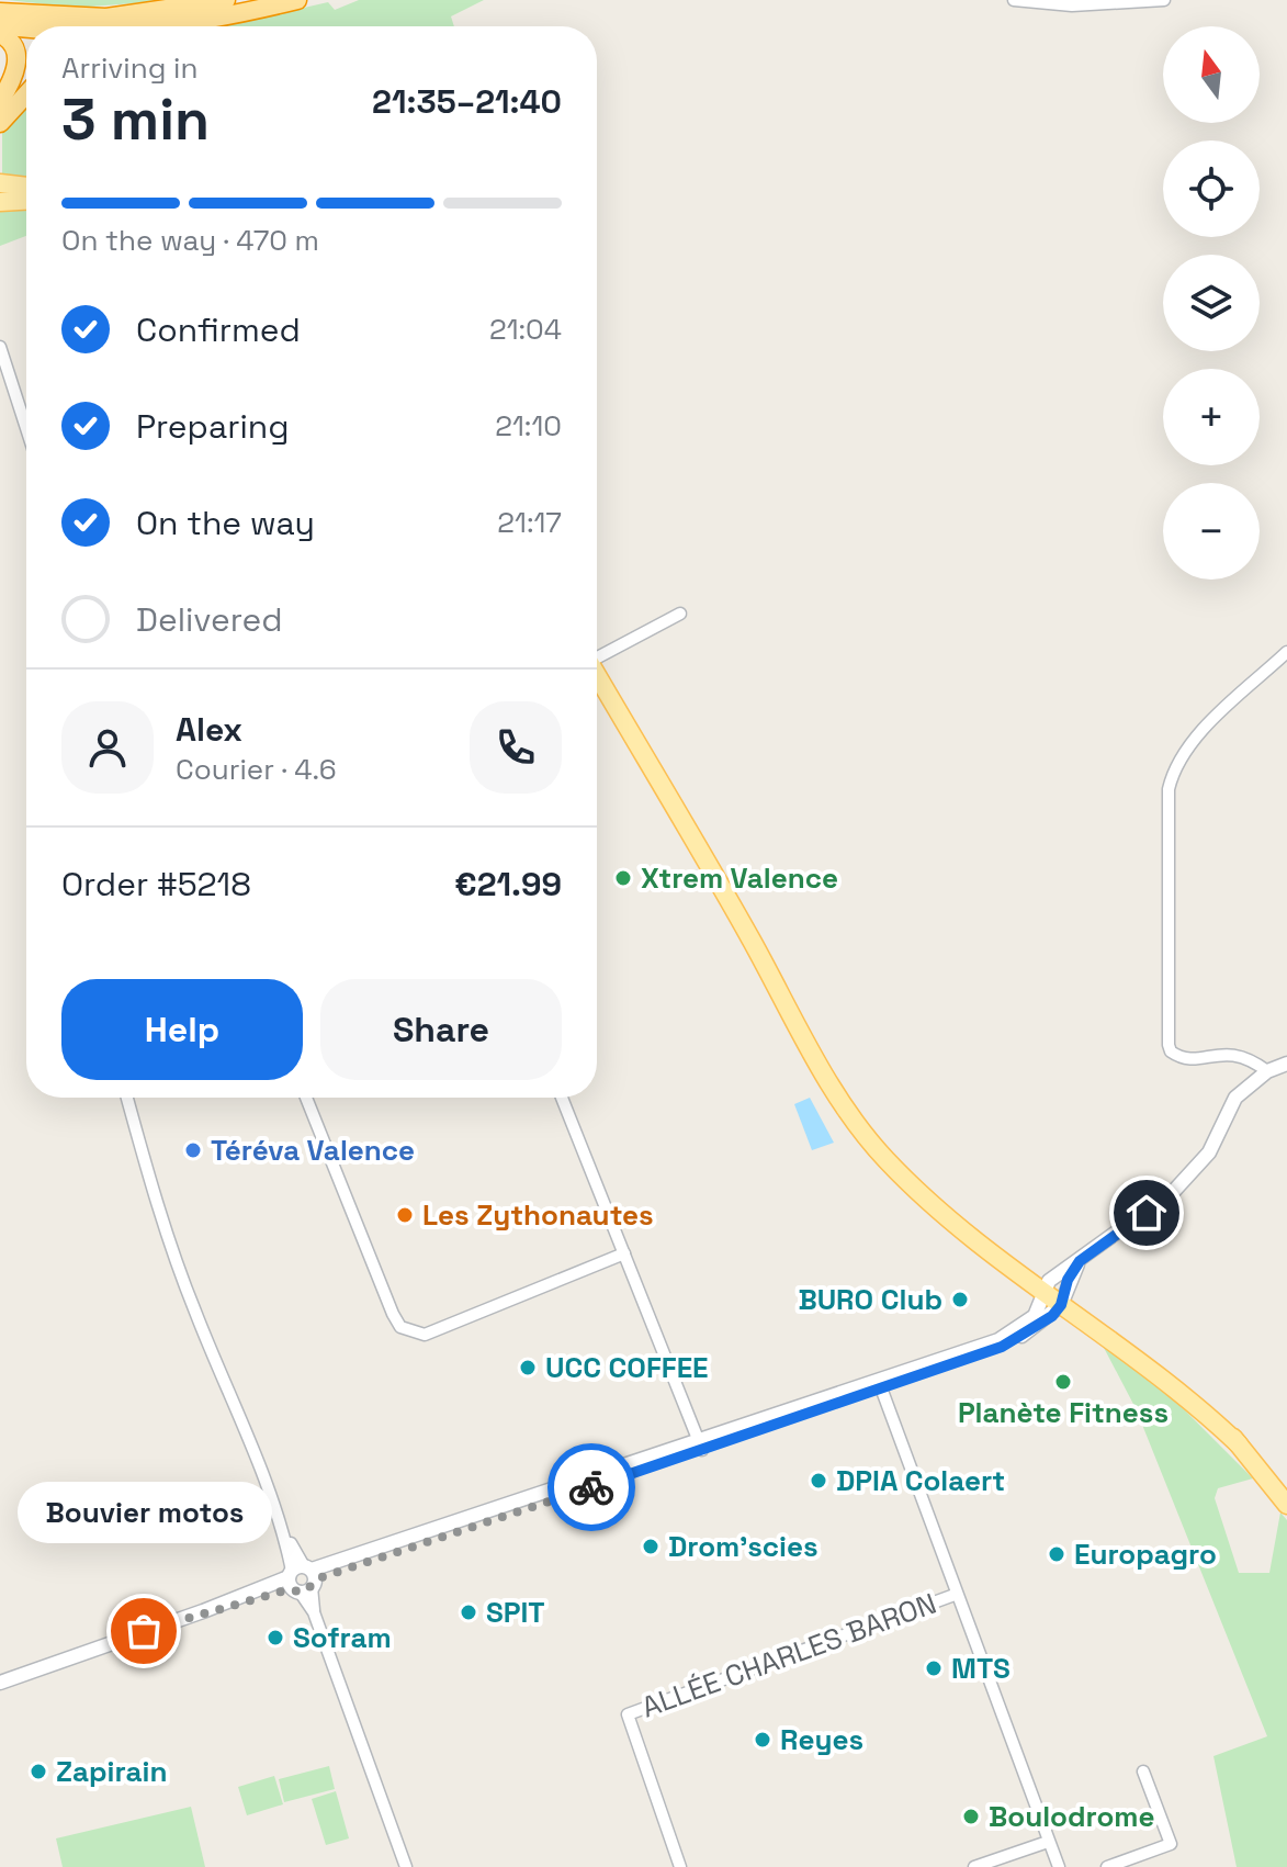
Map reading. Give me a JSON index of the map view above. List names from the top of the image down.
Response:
{
  "streets": {
    "street": ["ALLÉE CHARLES BARON"]
  },
  "places": [
    "Xtrem Valence",
    "Téréva Valence",
    "Les Zythonautes",
    "BURO Club",
    "UCC COFFEE",
    "Planète Fitness",
    "DPIA Colaert",
    "Drom'scies",
    "Europagro",
    "SPIT",
    "Bouvier motos",
    "Sofram",
    "MTS",
    "Reyes",
    "Zapirain",
    "Boulodrome"
  ],
  "north": "top",
  "page": {
    "map_buttons": ["+", "−"],
    "heading": ["3 min", "Arriving in", "21:35–21:40"],
    "panel": [
      "Alex",
      "Courier · 4.6",
      "Order #5218",
      "€21.99"
    ],
    "bar": "On the way · 470 m",
    "list": [
      ["Confirmed", "21:04"],
      ["Preparing", "21:10"],
      ["On the way", "21:17"],
      "Delivered"
    ],
    "buttons": ["Help", "Share"],
    "bubble": "Bouvier motos"
  }
}
